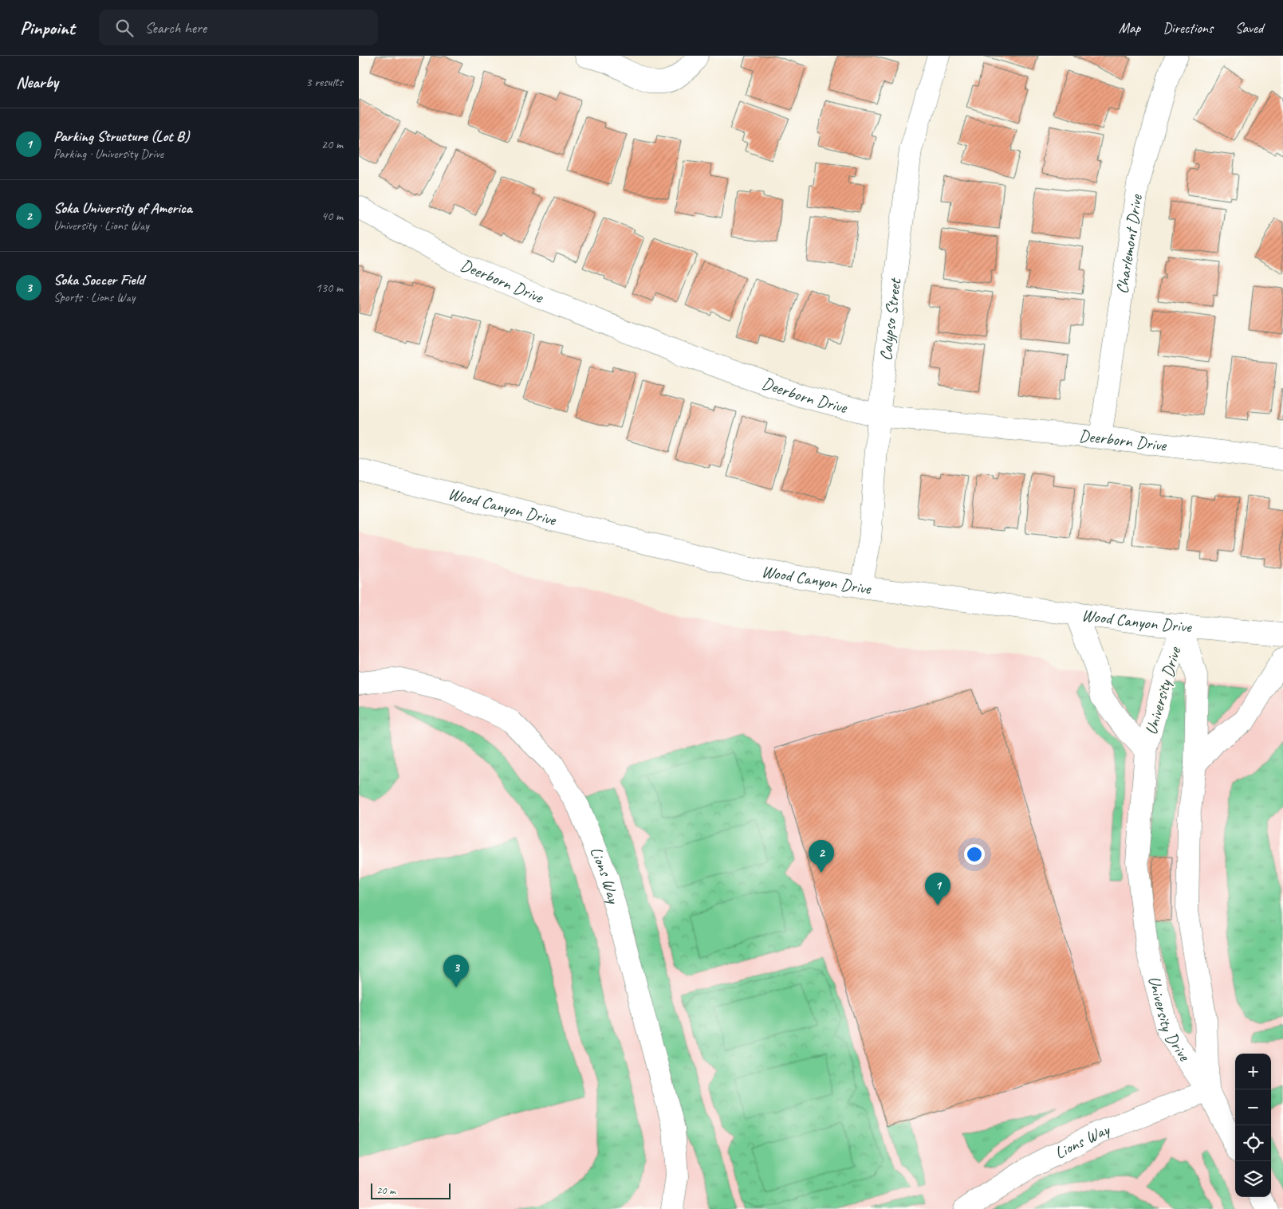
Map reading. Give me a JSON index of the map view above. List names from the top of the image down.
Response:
{
  "streets": {
    "street": [
      "Charlemont Drive",
      "Deerborn Drive",
      "Calypso Street",
      "Wood Canyon Drive",
      "University Drive",
      "Lions Way"
    ]
  },
  "crossings": [
    ["Charlemont Drive", "Deerborn Drive"],
    ["Deerborn Drive", "Calypso Street"],
    ["Calypso Street", "Wood Canyon Drive"],
    ["Wood Canyon Drive", "University Drive"],
    ["University Drive", "Lions Way"]
  ],
  "scale_bar": "20 m",
  "page": {
    "header": "Pinpoint",
    "search": "Search here",
    "nav": ["Map", "Directions", "Saved"],
    "heading": ["Nearby", "3 results"],
    "list": [
      {
        "mark": "1",
        "name": "Parking Structure (Lot B)",
        "note": "Parking · University Drive",
        "value": "20 m"
      },
      {
        "mark": "2",
        "name": "Soka University of America",
        "note": "University · Lions Way",
        "value": "40 m"
      },
      {
        "mark": "3",
        "name": "Soka Soccer Field",
        "note": "Sports · Lions Way",
        "value": "130 m"
      }
    ],
    "pins": ["2", "1", "3"],
    "map_buttons": ["+", "−"],
    "scale": "20 m"
  }
}
